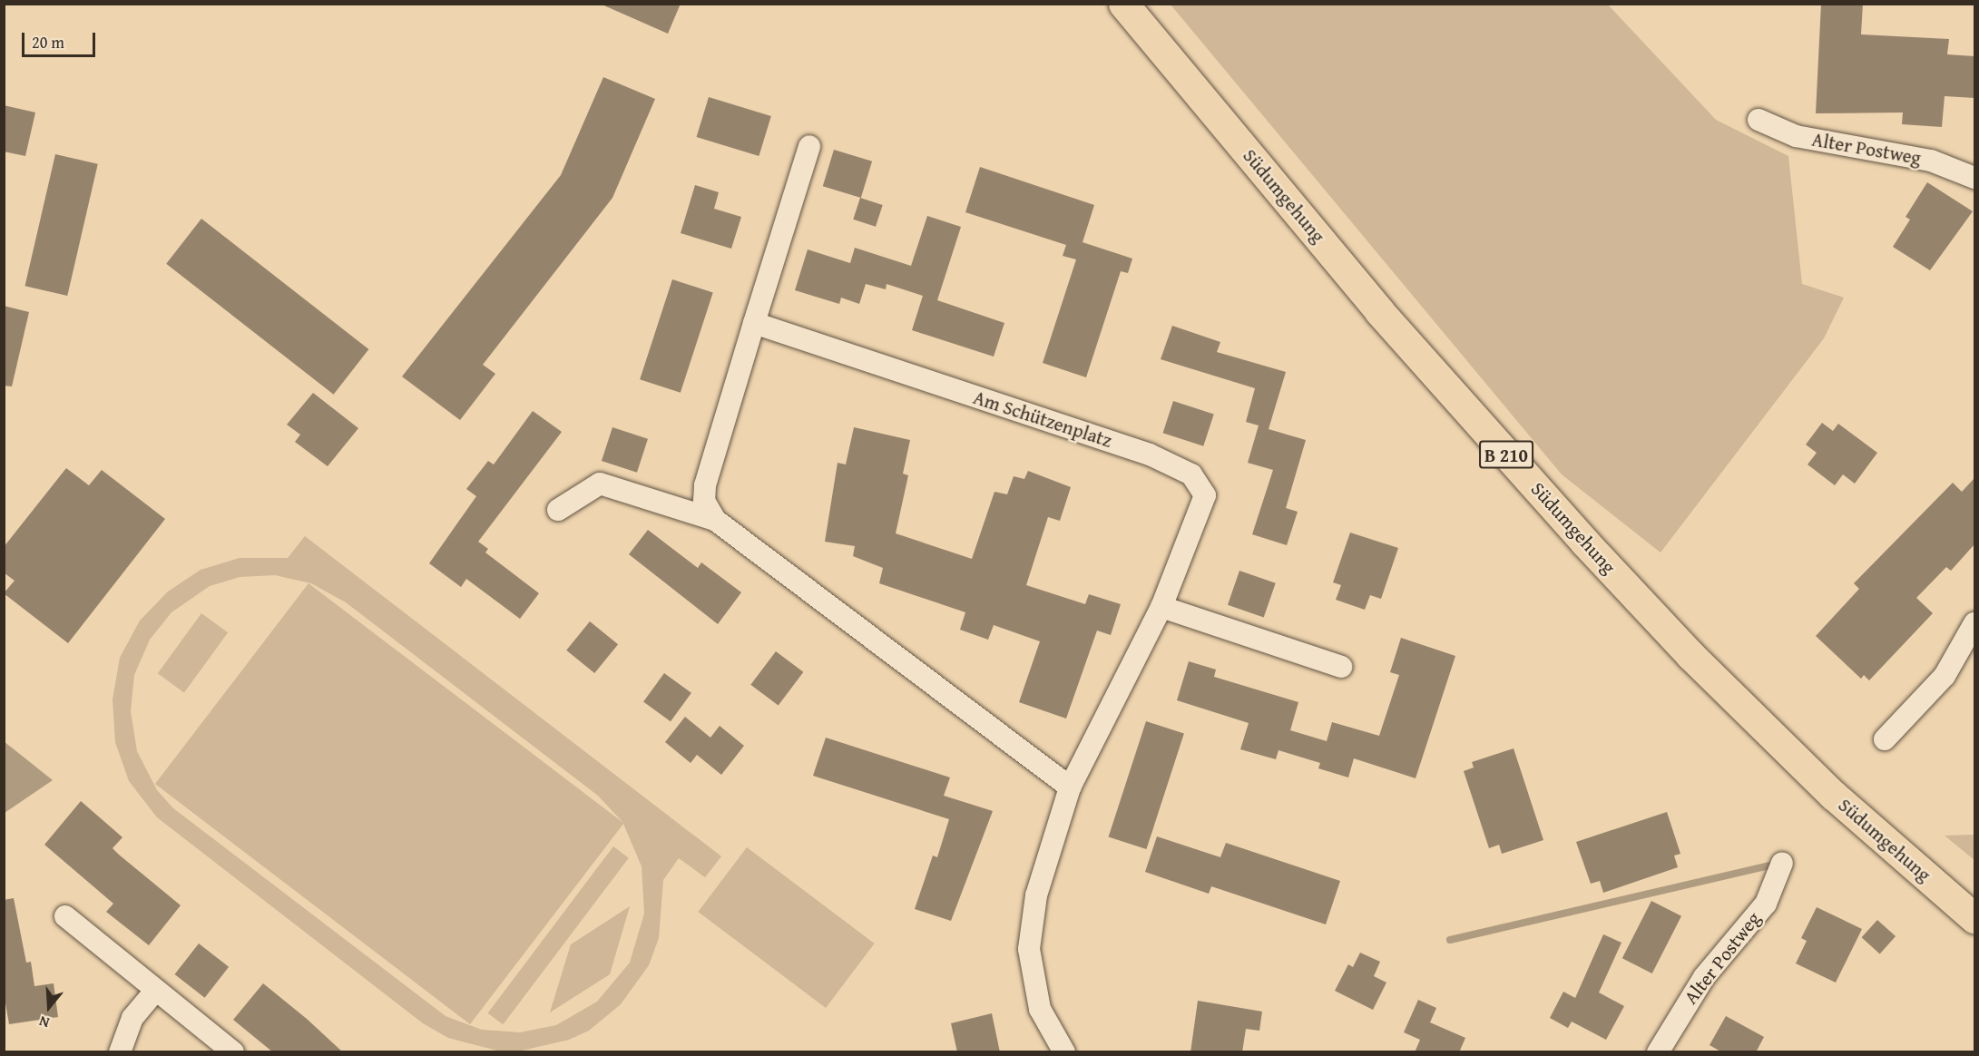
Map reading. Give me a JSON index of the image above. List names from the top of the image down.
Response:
{
  "streets": {
    "main road": ["Südumgehung", "B 210"],
    "street": ["Alter Postweg", "Am Schützenplatz"]
  },
  "scale_bar": "20 m",
  "north": "bottom"
}
